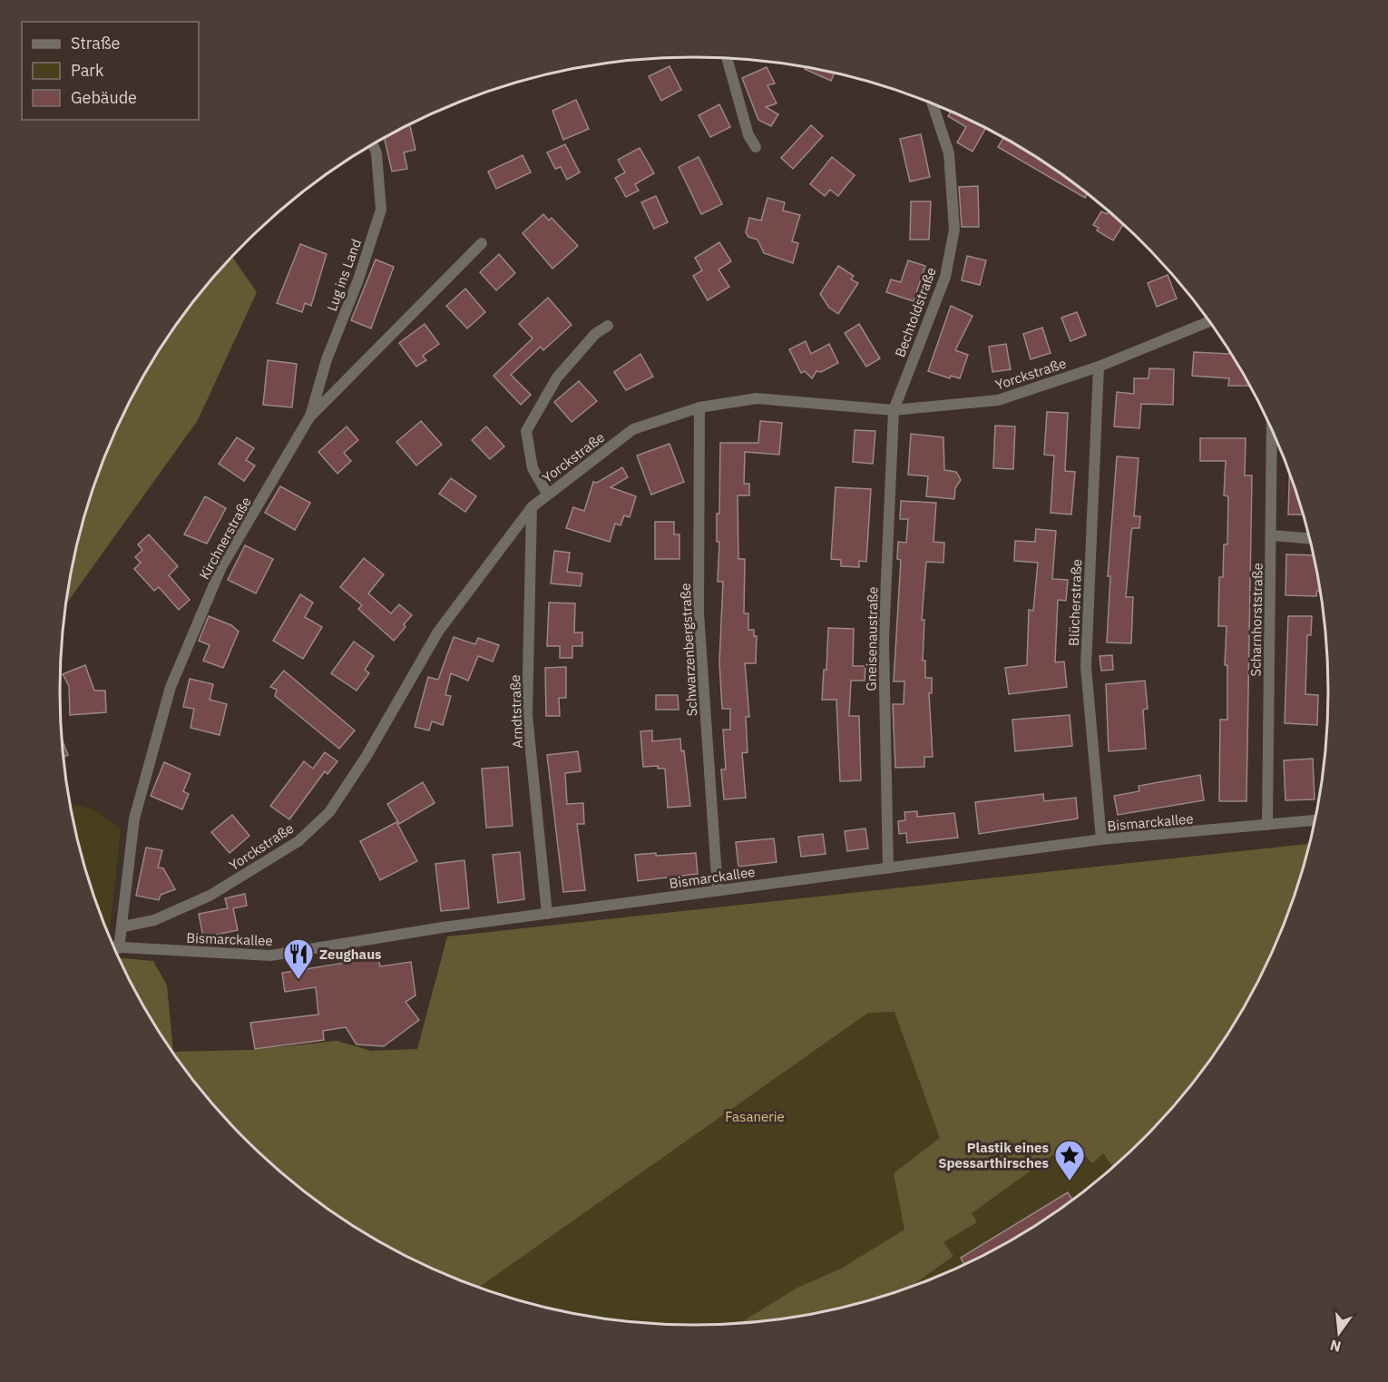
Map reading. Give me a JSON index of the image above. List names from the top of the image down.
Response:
{
  "streets": {
    "street": [
      "Lug ins Land",
      "Bechtoldstraße",
      "Yorckstraße",
      "Kirchnerstraße",
      "Blücherstraße",
      "Scharnhorststraße",
      "Gneisenaustraße",
      "Schwarzenbergstraße",
      "Arndtstraße",
      "Bismarckallee"
    ]
  },
  "crossings": [
    ["Lug ins Land", "Kirchnerstraße"],
    ["Bechtoldstraße", "Yorckstraße"],
    ["Bechtoldstraße", "Gneisenaustraße"],
    ["Yorckstraße", "Kirchnerstraße"],
    ["Yorckstraße", "Blücherstraße"],
    ["Yorckstraße", "Gneisenaustraße"],
    ["Yorckstraße", "Schwarzenbergstraße"],
    ["Yorckstraße", "Arndtstraße"],
    ["Kirchnerstraße", "Bismarckallee"],
    ["Blücherstraße", "Bismarckallee"],
    ["Scharnhorststraße", "Bismarckallee"],
    ["Gneisenaustraße", "Bismarckallee"],
    ["Schwarzenbergstraße", "Bismarckallee"],
    ["Arndtstraße", "Bismarckallee"]
  ],
  "parks": ["Fasanerie"],
  "places": {
    "restaurant": ["Zeughaus"],
    "place": ["Plastik eines Spessarthirsches"]
  },
  "legend": ["Straße", "Park", "Gebäude"],
  "north": "bottom"
}
